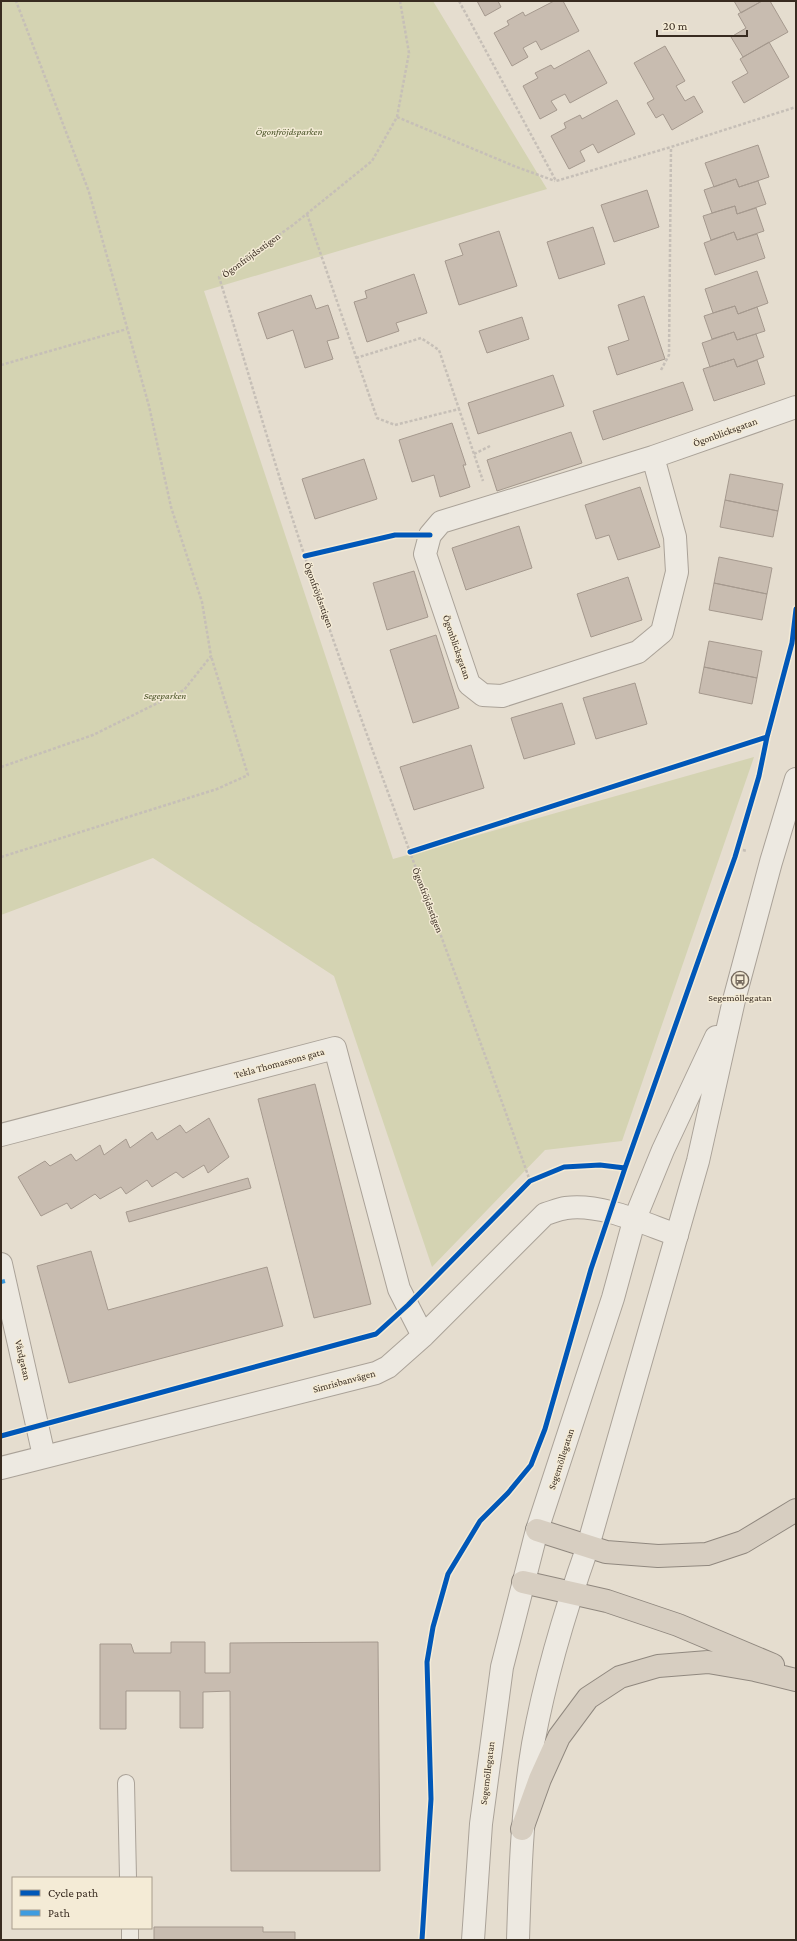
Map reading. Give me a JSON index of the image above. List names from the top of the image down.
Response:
{
  "streets": {
    "street": [
      "Ögonblicksgatan",
      "Tekla Thomassons gata",
      "Vårdgatan",
      "Simrisbanvägen",
      "Segemöllegatan"
    ],
    "cycle path": ["Ögonfröjdsstigen"]
  },
  "crossings": [
    ["Tekla Thomassons gata", "Simrisbanvägen"],
    ["Vårdgatan", "Simrisbanvägen"],
    ["Simrisbanvägen", "Segemöllegatan"]
  ],
  "parks": ["Ögonfröjdsparken", "Segeparken"],
  "places": {
    "bus stop": ["Segemöllegatan"]
  },
  "legend": ["Cycle path", "Path"],
  "scale_bar": "20 m"
}
